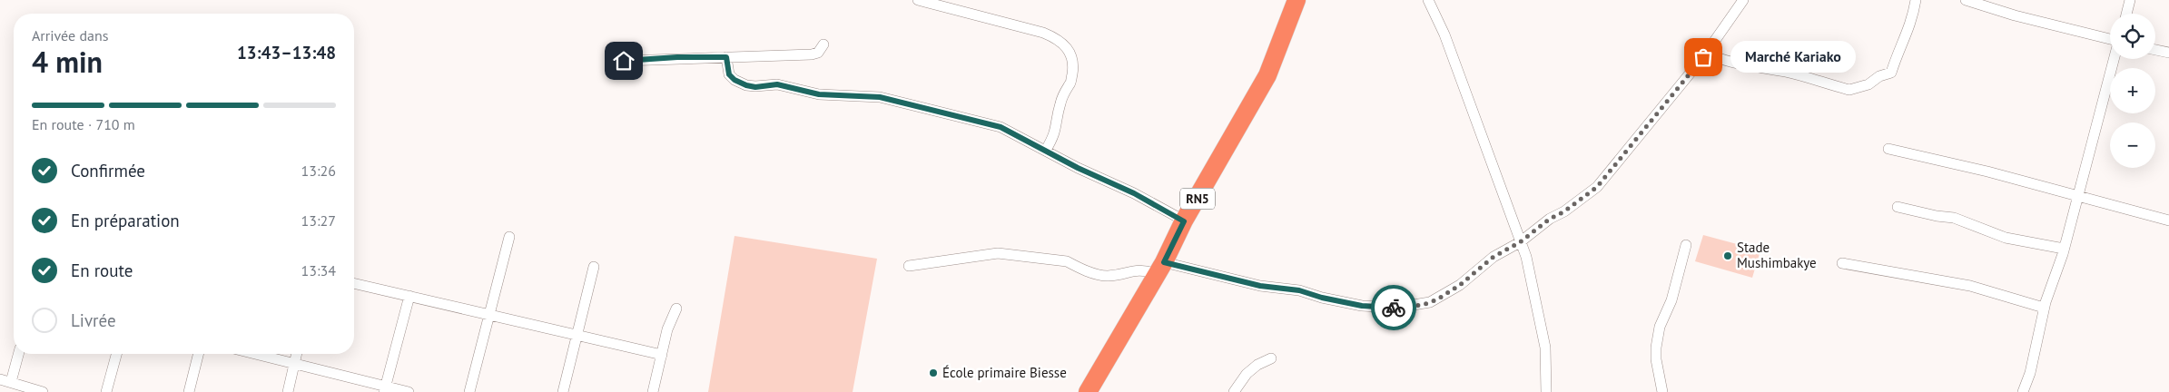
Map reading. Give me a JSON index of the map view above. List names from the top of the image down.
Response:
{
  "streets": {
    "highway": ["RN5"]
  },
  "places": ["Marché Kariako", "Stade Mushimbakye", "École primaire Biesse"],
  "page": {
    "map_buttons": ["+", "−"],
    "heading": ["4 min", "Arrivée dans", "13:43–13:48"],
    "bubble": "Marché Kariako",
    "bar": "En route · 710 m",
    "list": [
      ["Confirmée", "13:26"],
      ["En préparation", "13:27"],
      ["En route", "13:34"],
      "Livrée"
    ]
  }
}
